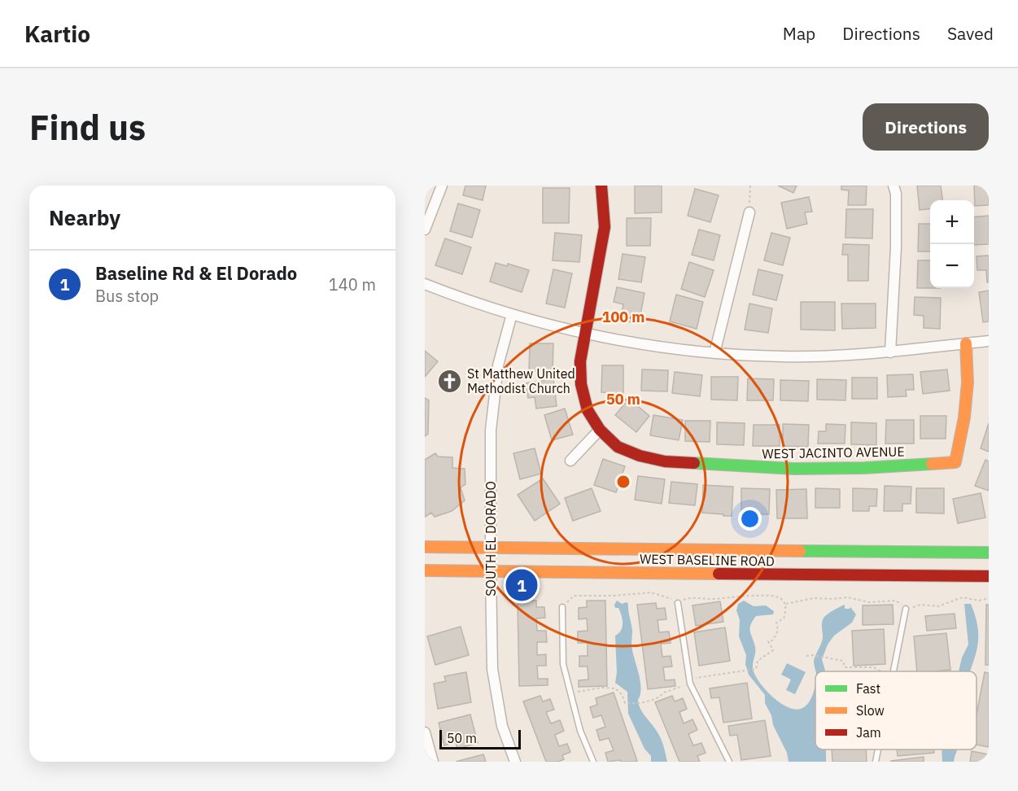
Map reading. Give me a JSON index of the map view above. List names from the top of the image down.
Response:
{
  "streets": {
    "main road": ["WEST JACINTO AVENUE", "WEST BASELINE ROAD"],
    "street": ["SOUTH EL DORADO"]
  },
  "crossings": [
    ["SOUTH EL DORADO", "WEST BASELINE ROAD"]
  ],
  "places": {
    "church": ["St Matthew United Methodist Church"]
  },
  "legend": ["Fast", "Slow", "Jam"],
  "scale_bar": "50 m",
  "page": {
    "header": "Kartio",
    "nav": ["Map", "Directions", "Saved"],
    "buttons": "Directions",
    "title": "Find us",
    "heading": "Nearby",
    "map_buttons": ["+", "−"],
    "list": [
      {
        "mark": "1",
        "name": "Baseline Rd & El Dorado",
        "note": "Bus stop",
        "value": "140 m"
      }
    ],
    "pins": "1",
    "scale": "50 m"
  },
  "rings": ["100 m", "50 m"]
}
